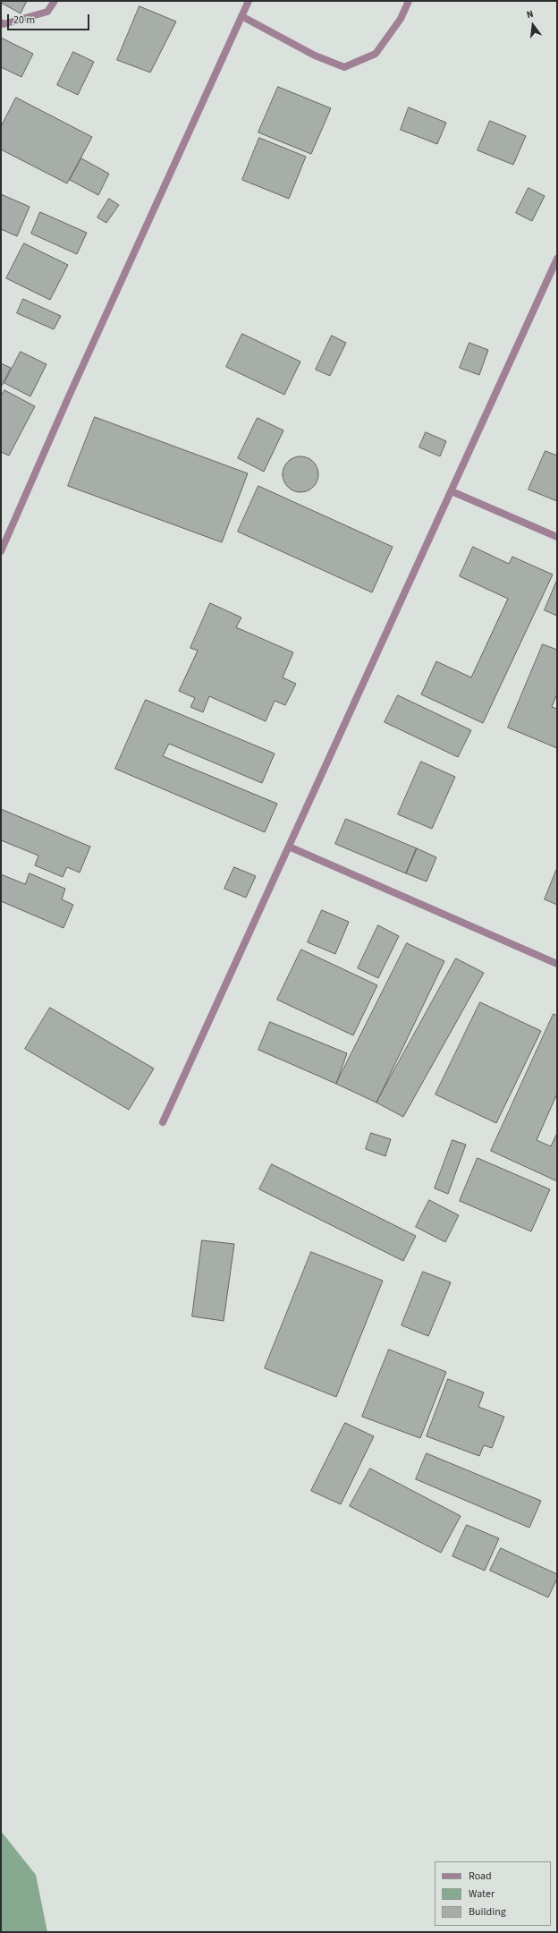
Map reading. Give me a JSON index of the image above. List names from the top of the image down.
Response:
{
  "legend": ["Road", "Water", "Building"],
  "scale_bar": "20 m",
  "north": "top"
}
